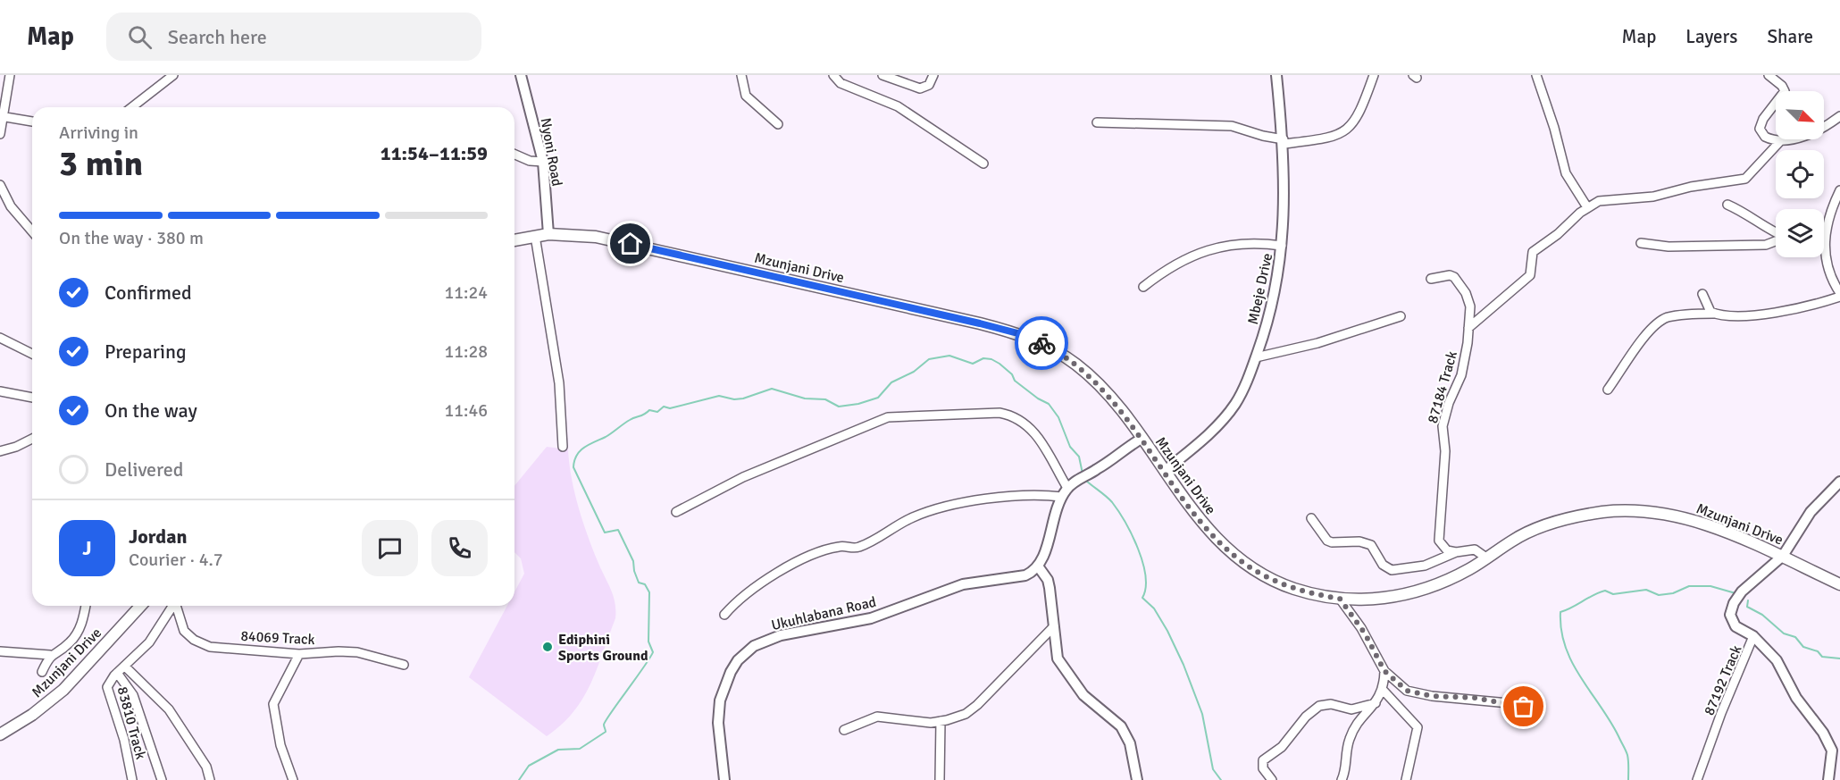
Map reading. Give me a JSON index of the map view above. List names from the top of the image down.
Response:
{
  "streets": {
    "main road": ["Mzunjani Drive"],
    "street": [
      "Nyoni Road",
      "Mbeje Drive",
      "87184 Track",
      "Ukuhlabana Road",
      "84069 Track",
      "87192 Track",
      "83810 Track"
    ]
  },
  "crossings": [
    ["Nyoni Road", "Mzunjani Drive"],
    ["Mzunjani Drive", "Mbeje Drive"],
    ["Mzunjani Drive", "87192 Track"]
  ],
  "places": ["Ediphini Sports Ground"],
  "north": "bottom right",
  "page": {
    "header": "Map",
    "search": "Search here",
    "nav": ["Map", "Layers", "Share"],
    "heading": ["3 min", "Arriving in", "11:54–11:59"],
    "panel": ["Jordan", "Courier · 4.7"],
    "bar": "On the way · 380 m",
    "list": [
      ["Confirmed", "11:24"],
      ["Preparing", "11:28"],
      ["On the way", "11:46"],
      "Delivered"
    ],
    "round": "J"
  }
}
